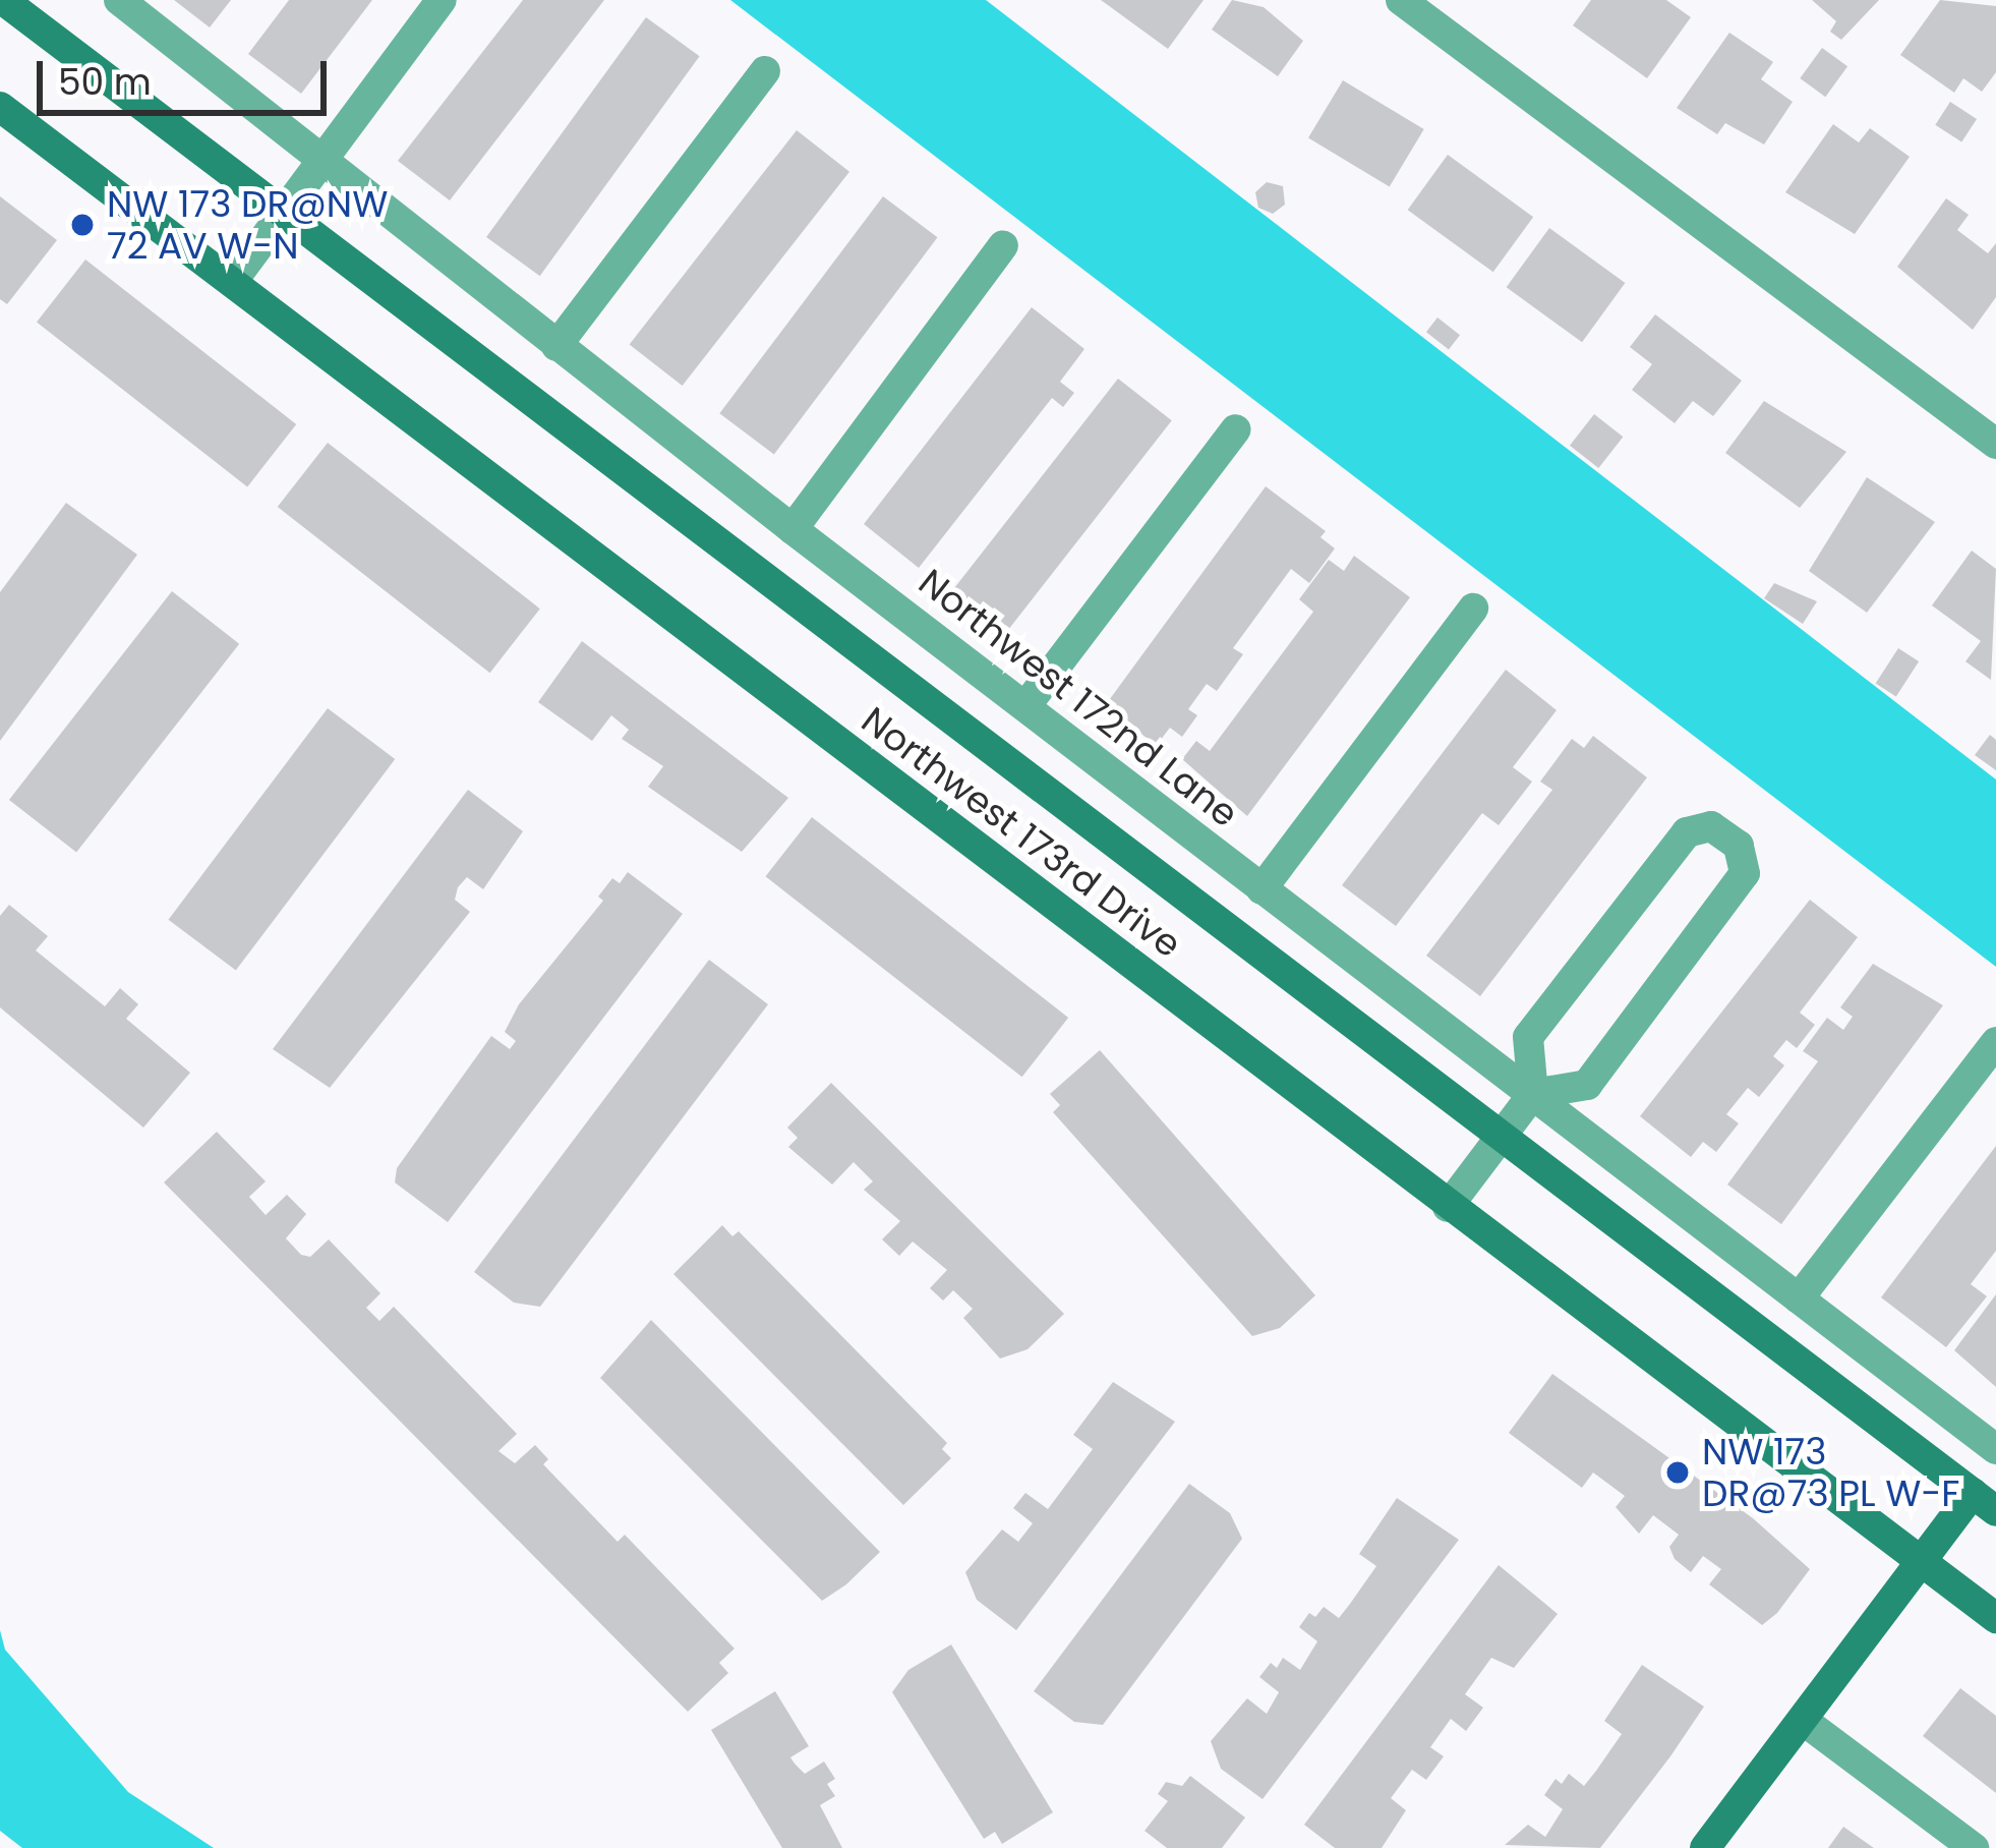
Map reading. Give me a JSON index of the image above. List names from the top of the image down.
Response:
{
  "streets": {
    "street": ["Northwest 172nd Lane", "Northwest 173rd Drive"]
  },
  "places": ["NW 173 DR@NW 72 AV W-N", "NW 173 DR@73 PL W-F"],
  "scale_bar": "50 m"
}
